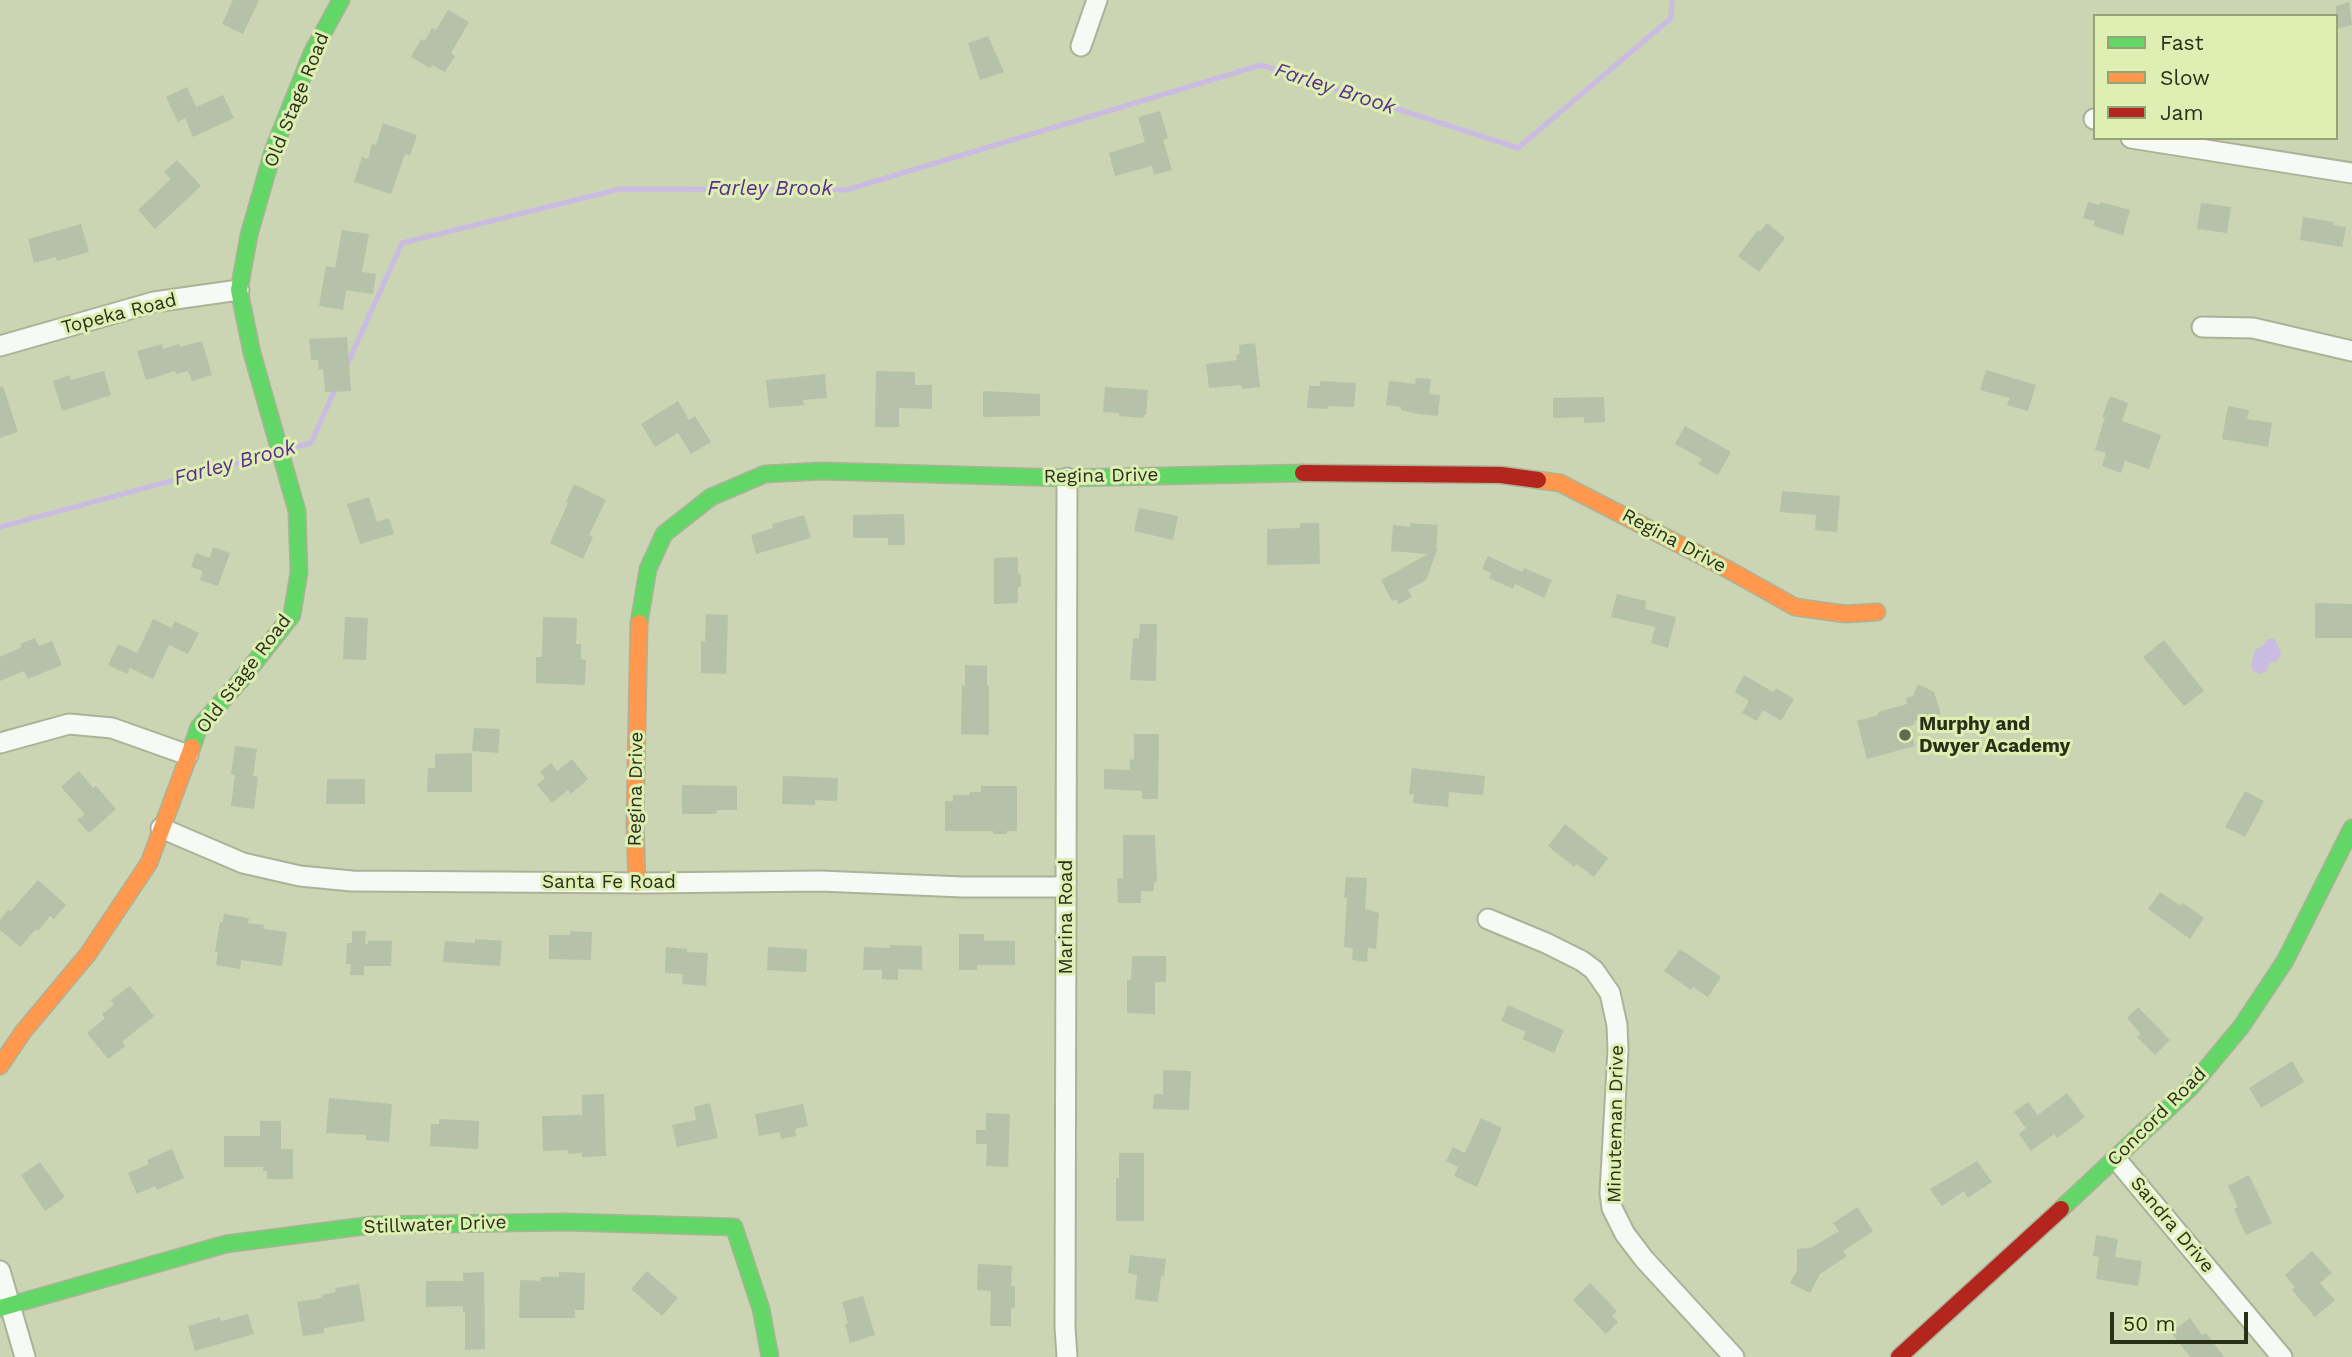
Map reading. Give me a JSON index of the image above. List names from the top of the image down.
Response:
{
  "streets": {
    "street": [
      "Old Stage Road",
      "Topeka Road",
      "Regina Drive",
      "Santa Fe Road",
      "Marina Road",
      "Concord Road",
      "Minuteman Drive",
      "Stillwater Drive",
      "Sandra Drive"
    ]
  },
  "crossings": [
    ["Old Stage Road", "Topeka Road"],
    ["Old Stage Road", "Santa Fe Road"],
    ["Regina Drive", "Santa Fe Road"],
    ["Regina Drive", "Marina Road"],
    ["Santa Fe Road", "Marina Road"],
    ["Concord Road", "Sandra Drive"]
  ],
  "water": ["Farley Brook"],
  "places": ["Murphy and Dwyer Academy"],
  "legend": ["Fast", "Slow", "Jam"],
  "scale_bar": "50 m"
}
